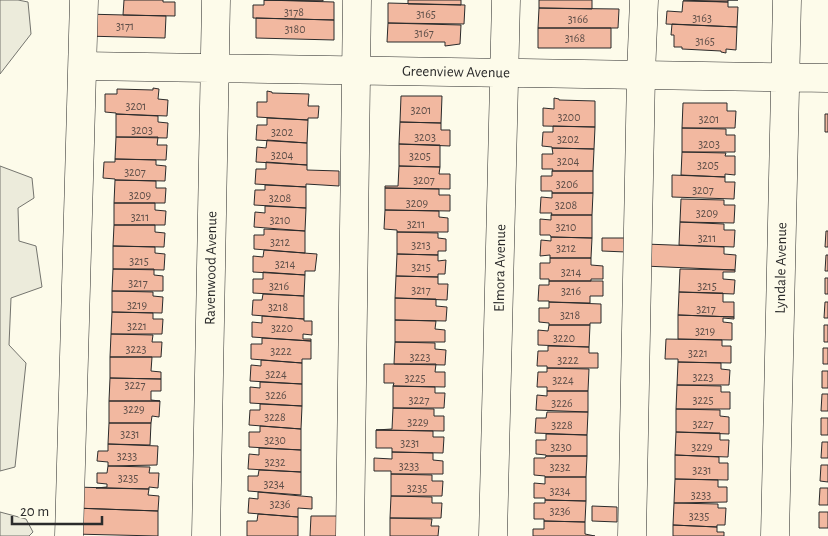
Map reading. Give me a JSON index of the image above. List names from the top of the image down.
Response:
{
  "streets": {
    "street": [
      "Greenview Avenue",
      "Ravenwood Avenue",
      "Elmora Avenue",
      "Lyndale Avenue"
    ]
  },
  "crossings": [
    ["Greenview Avenue", "Ravenwood Avenue"],
    ["Greenview Avenue", "Elmora Avenue"],
    ["Greenview Avenue", "Lyndale Avenue"]
  ],
  "house_numbers": [
    "3178",
    "3165",
    "3163",
    "3166",
    "3171",
    "3180",
    "3167",
    "3168",
    "3165",
    "3201",
    "3201",
    "3200",
    "3201",
    "3203",
    "3202",
    "3203",
    "3202",
    "3203",
    "3204",
    "3205",
    "3204",
    "3205",
    "3207",
    "3207",
    "3206",
    "3207",
    "3209",
    "3208",
    "3209",
    "3208",
    "3209",
    "3211",
    "3210",
    "3211",
    "3210",
    "3211",
    "3212",
    "3213",
    "3212",
    "3215",
    "3214",
    "3215",
    "3214",
    "3217",
    "3216",
    "3215",
    "3217",
    "3216",
    "3219",
    "3218",
    "3217",
    "3218",
    "3221",
    "3220",
    "3219",
    "3220",
    "3223",
    "3222",
    "3221",
    "3223",
    "3222",
    "3224",
    "3223",
    "3225",
    "3224",
    "3227",
    "3226",
    "3227",
    "3225",
    "3226",
    "3229",
    "3228",
    "3229",
    "3227",
    "3228",
    "3231",
    "3230",
    "3231",
    "3230",
    "3229",
    "3233",
    "3232",
    "3233",
    "3232",
    "3231",
    "3235",
    "3234",
    "3235",
    "3234",
    "3233",
    "3236",
    "3236",
    "3235"
  ],
  "scale_bar": "20 m"
}
